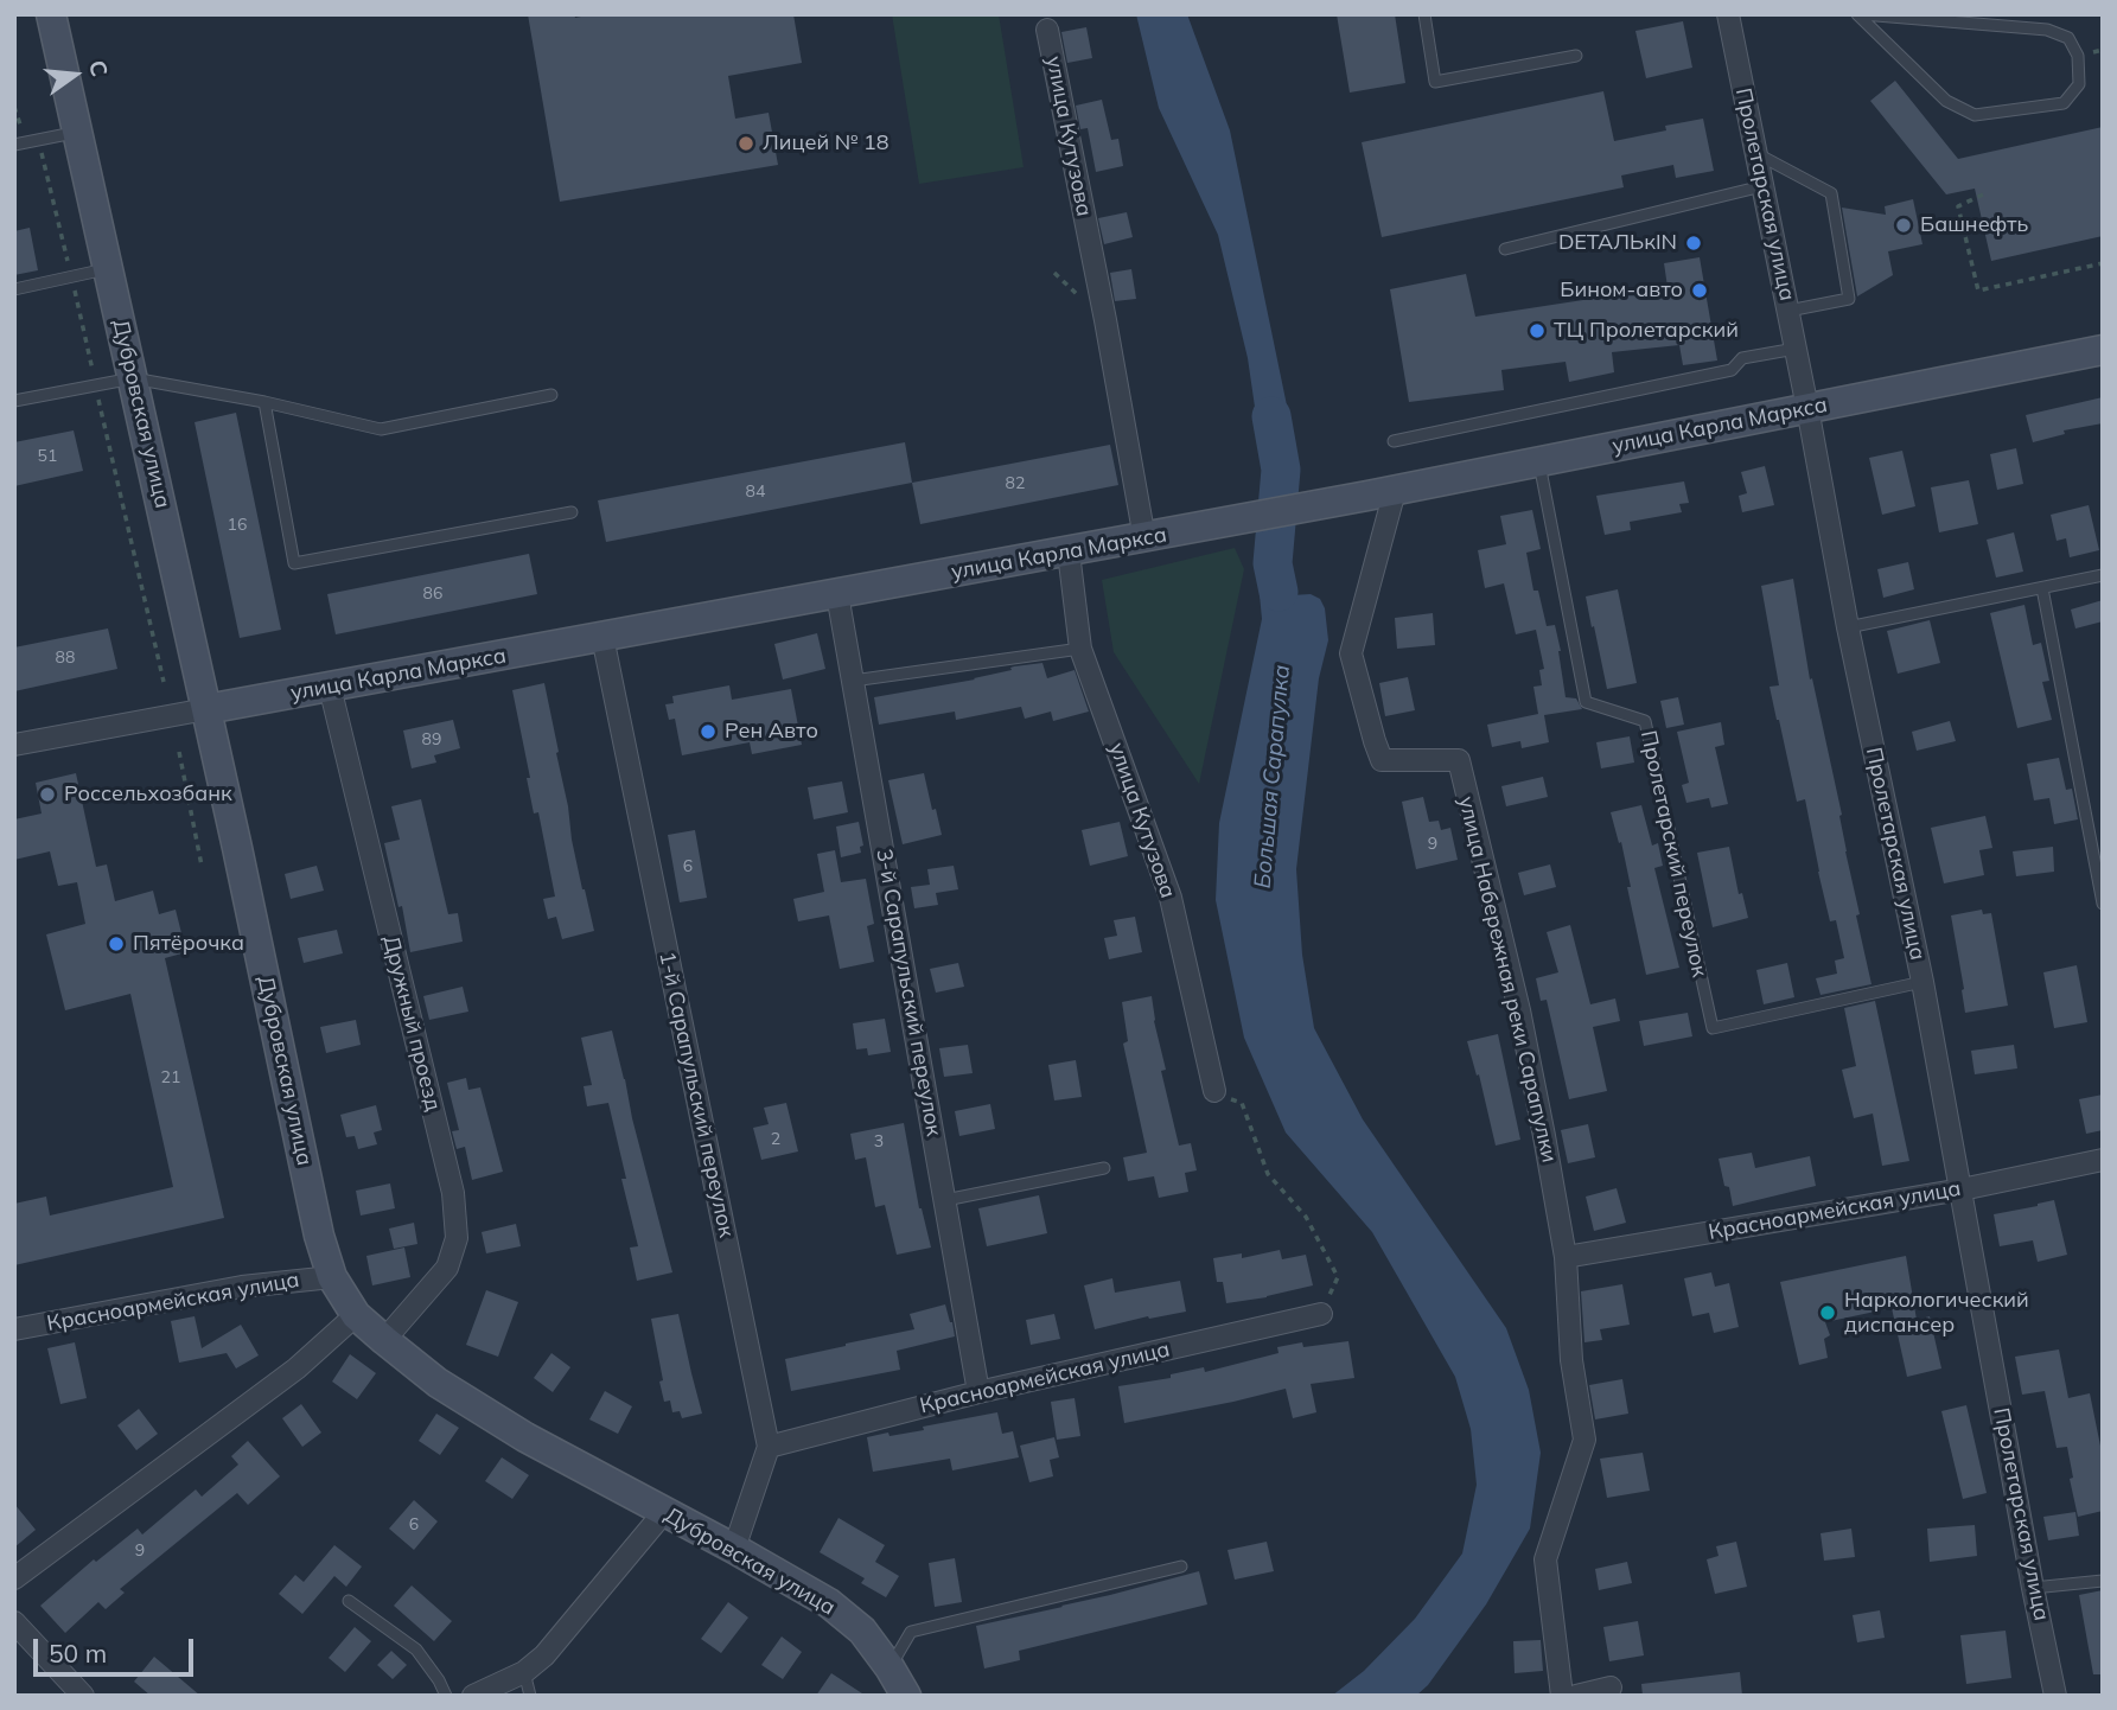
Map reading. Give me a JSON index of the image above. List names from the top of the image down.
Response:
{
  "streets": {
    "main road": ["Дубровская улица", "улица Карла Маркса"],
    "street": [
      "улица Кутузова",
      "Пролетарская улица",
      "улица Набережная реки Сарапулки",
      "3-й Сарапульский переулок",
      "Дружный проезд",
      "1-й Сарапульский переулок",
      "Красноармейская улица"
    ],
    "lane": ["Пролетарский переулок"]
  },
  "crossings": [
    ["улица Кутузова", "улица Карла Маркса"],
    ["Пролетарская улица", "улица Карла Маркса"],
    ["Пролетарская улица", "Пролетарский переулок"],
    ["Пролетарская улица", "Красноармейская улица"],
    ["Дубровская улица", "улица Карла Маркса"],
    ["Дубровская улица", "Дружный проезд"],
    ["Дубровская улица", "Красноармейская улица"],
    ["улица Карла Маркса", "Пролетарский переулок"],
    ["улица Карла Маркса", "улица Набережная реки Сарапулки"],
    ["улица Карла Маркса", "3-й Сарапульский переулок"],
    ["улица Карла Маркса", "Дружный проезд"],
    ["улица Карла Маркса", "1-й Сарапульский переулок"],
    ["улица Набережная реки Сарапулки", "Красноармейская улица"],
    ["3-й Сарапульский переулок", "Красноармейская улица"],
    ["1-й Сарапульский переулок", "Красноармейская улица"]
  ],
  "water": ["Большая Сарапулка"],
  "places": [
    "Лицей № 18",
    "Башнефть",
    "DЕТАЛЬкIN",
    "Бином-авто",
    "ТЦ Пролетарский",
    "Рен Авто",
    "Россельхозбанк",
    "Пятёрочка",
    "Наркологический диспансер"
  ],
  "house_numbers": [
    "51",
    "82",
    "84",
    "16",
    "86",
    "88",
    "89",
    "9",
    "6",
    "21",
    "2",
    "3",
    "6",
    "9"
  ],
  "scale_bar": "50 m",
  "north": "right"
}
